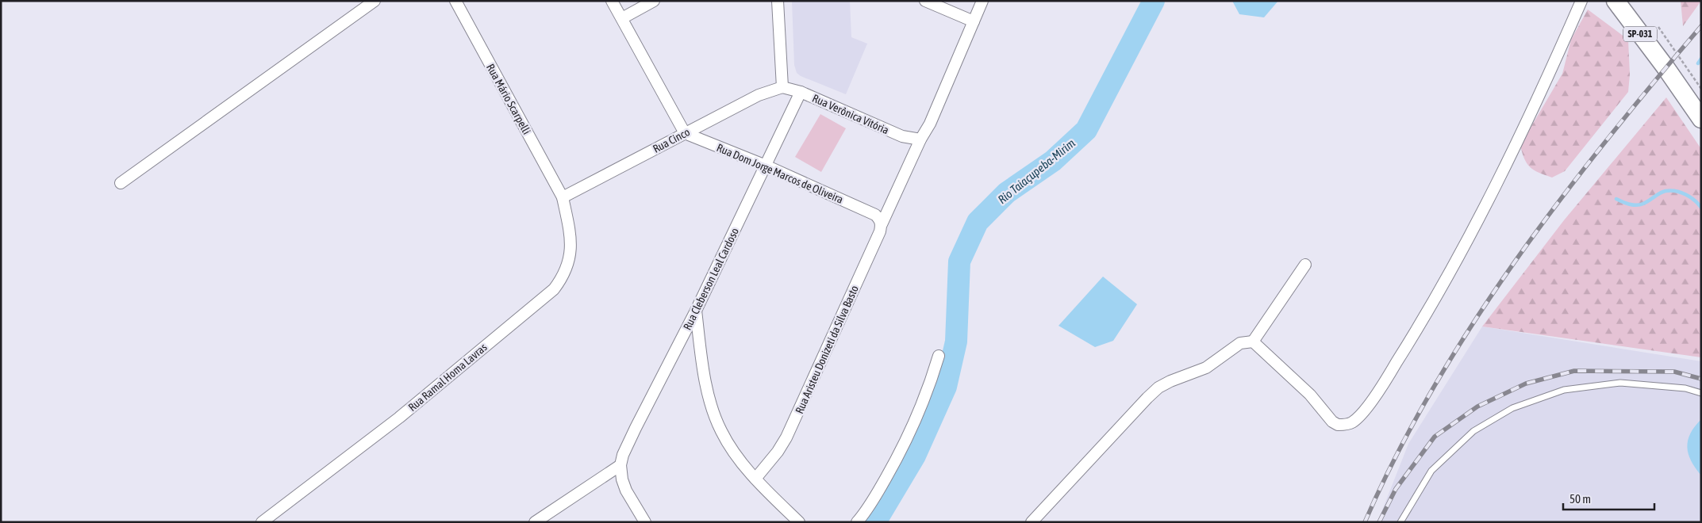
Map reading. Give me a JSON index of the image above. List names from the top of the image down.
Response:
{
  "streets": {
    "highway": ["SP-031"],
    "street": [
      "Rua Mário Scarpelli",
      "Rua Verônica Vitória",
      "Rua Cinco",
      "Rua Dom Jorge Marcos de Oliveira",
      "Rua Cleberson Leal Cardoso",
      "Rua Aristeu Donizeti da Silva Basto",
      "Rua Ramal Homa Lavras"
    ]
  },
  "crossings": [
    ["Rua Mário Scarpelli", "Rua Cinco"],
    ["Rua Mário Scarpelli", "Rua Ramal Homa Lavras"],
    ["Rua Verônica Vitória", "Rua Cinco"],
    ["Rua Verônica Vitória", "Rua Cleberson Leal Cardoso"],
    ["Rua Verônica Vitória", "Rua Aristeu Donizeti da Silva Basto"],
    ["Rua Cinco", "Rua Dom Jorge Marcos de Oliveira"],
    ["Rua Cinco", "Rua Ramal Homa Lavras"],
    ["Rua Dom Jorge Marcos de Oliveira", "Rua Cleberson Leal Cardoso"],
    ["Rua Dom Jorge Marcos de Oliveira", "Rua Aristeu Donizeti da Silva Basto"]
  ],
  "water": ["Rio Taiaçupeba-Mirim"],
  "scale_bar": "50 m"
}
